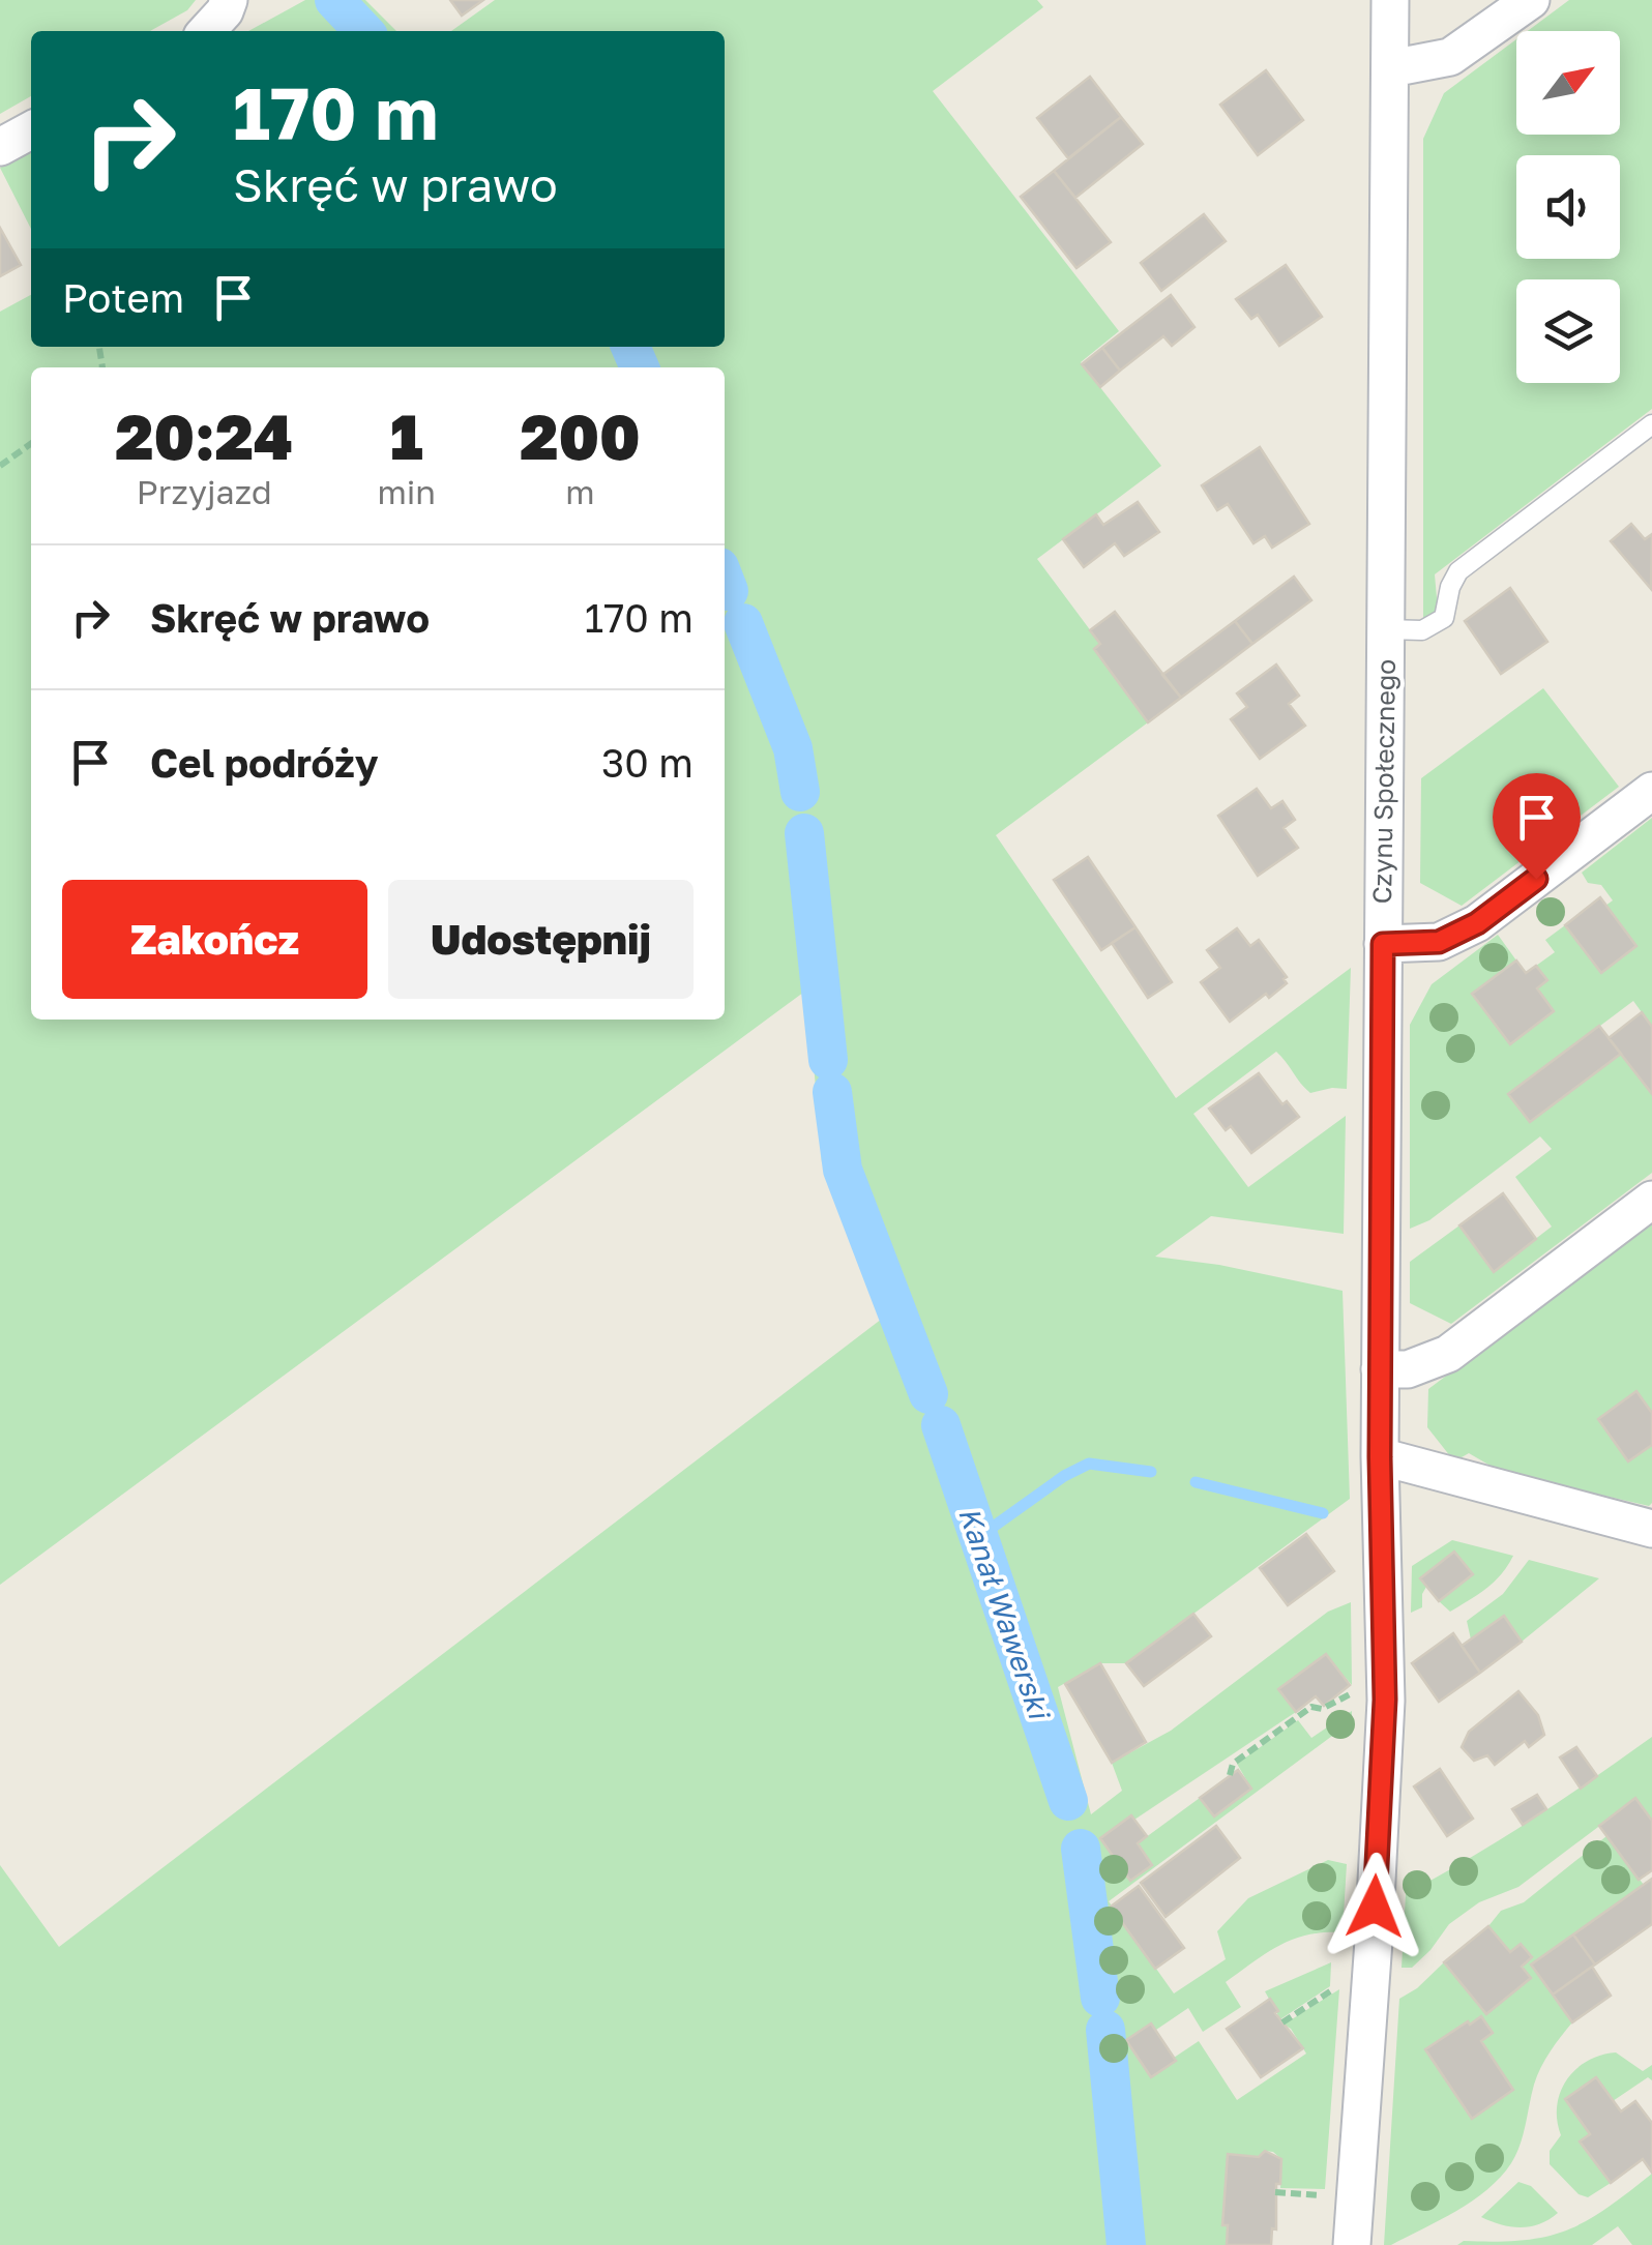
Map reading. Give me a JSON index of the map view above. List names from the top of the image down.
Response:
{
  "streets": {
    "street": ["Czynu Społecznego"]
  },
  "water": ["Kanał Wawerski"],
  "north": "top right",
  "page": {
    "turn": ["170 m", "Skręć w prawo"],
    "then": "Potem",
    "eta": [
      "20:24",
      "Przyjazd",
      "1",
      "min",
      "200",
      "m"
    ],
    "list": [
      {
        "name": "Skręć w prawo",
        "value": "170 m"
      },
      {
        "name": "Cel podróży",
        "value": "30 m"
      }
    ],
    "buttons": ["Zakończ", "Udostępnij"]
  }
}
